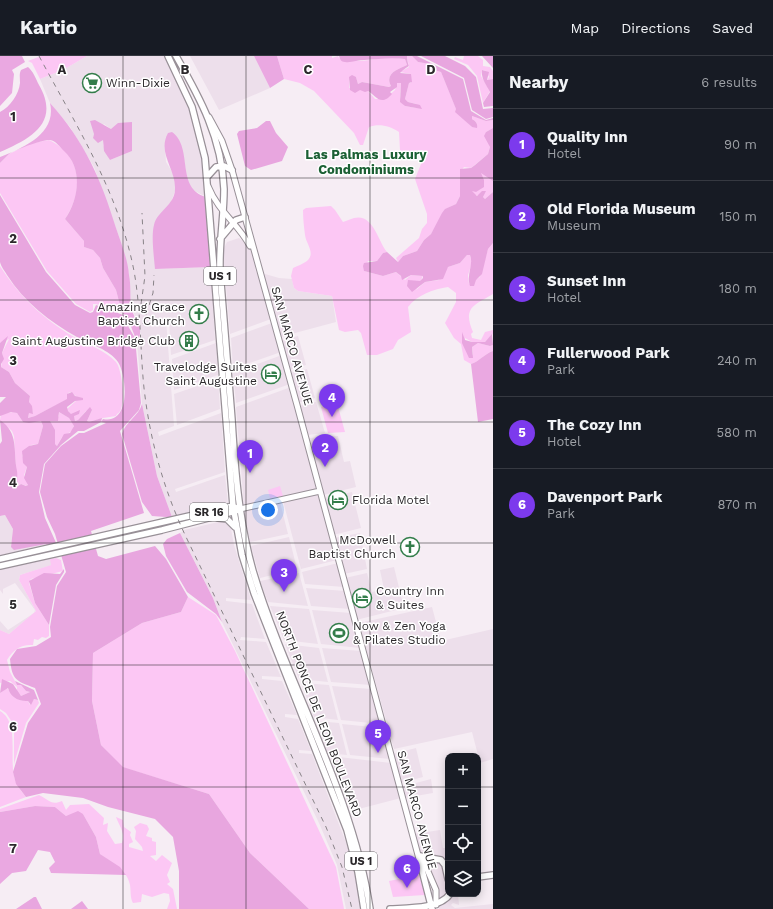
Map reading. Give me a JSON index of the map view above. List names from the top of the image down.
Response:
{
  "streets": {
    "main road": [
      "US 1",
      "SAN MARCO AVENUE",
      "SR 16",
      "NORTH PONCE DE LEON BOULEVARD"
    ]
  },
  "crossings": [
    ["SAN MARCO AVENUE", "SR 16"],
    ["SAN MARCO AVENUE", "NORTH PONCE DE LEON BOULEVARD"],
    ["SR 16", "NORTH PONCE DE LEON BOULEVARD"]
  ],
  "districts": ["Las Palmas Luxury Condominiums"],
  "places": {
    "supermarket": ["Winn-Dixie"],
    "church": ["Amazing Grace Baptist Church", "McDowell Baptist Church"],
    "building": ["Saint Augustine Bridge Club"],
    "hotel": ["Travelodge Suites Saint Augustine", "Florida Motel", "Country Inn & Suites"],
    "sports": ["Now & Zen Yoga & Pilates Studio"]
  },
  "page": {
    "header": "Kartio",
    "nav": ["Map", "Directions", "Saved"],
    "heading": ["Nearby", "6 results"],
    "list": [
      {
        "mark": "1",
        "name": "Quality Inn",
        "note": "Hotel",
        "value": "90 m"
      },
      {
        "mark": "2",
        "name": "Old Florida Museum",
        "note": "Museum",
        "value": "150 m"
      },
      {
        "mark": "3",
        "name": "Sunset Inn",
        "note": "Hotel",
        "value": "180 m"
      },
      {
        "mark": "4",
        "name": "Fullerwood Park",
        "note": "Park",
        "value": "240 m"
      },
      {
        "mark": "5",
        "name": "The Cozy Inn",
        "note": "Hotel",
        "value": "580 m"
      },
      {
        "mark": "6",
        "name": "Davenport Park",
        "note": "Park",
        "value": "870 m"
      }
    ],
    "pins": [
      "4",
      "2",
      "1",
      "3",
      "5",
      "6"
    ],
    "map_buttons": ["+", "−"]
  },
  "grid": {
    "columns": [
      "A",
      "B",
      "C",
      "D"
    ],
    "rows": [
      "1",
      "2",
      "3",
      "4",
      "5",
      "6",
      "7"
    ]
  }
}
